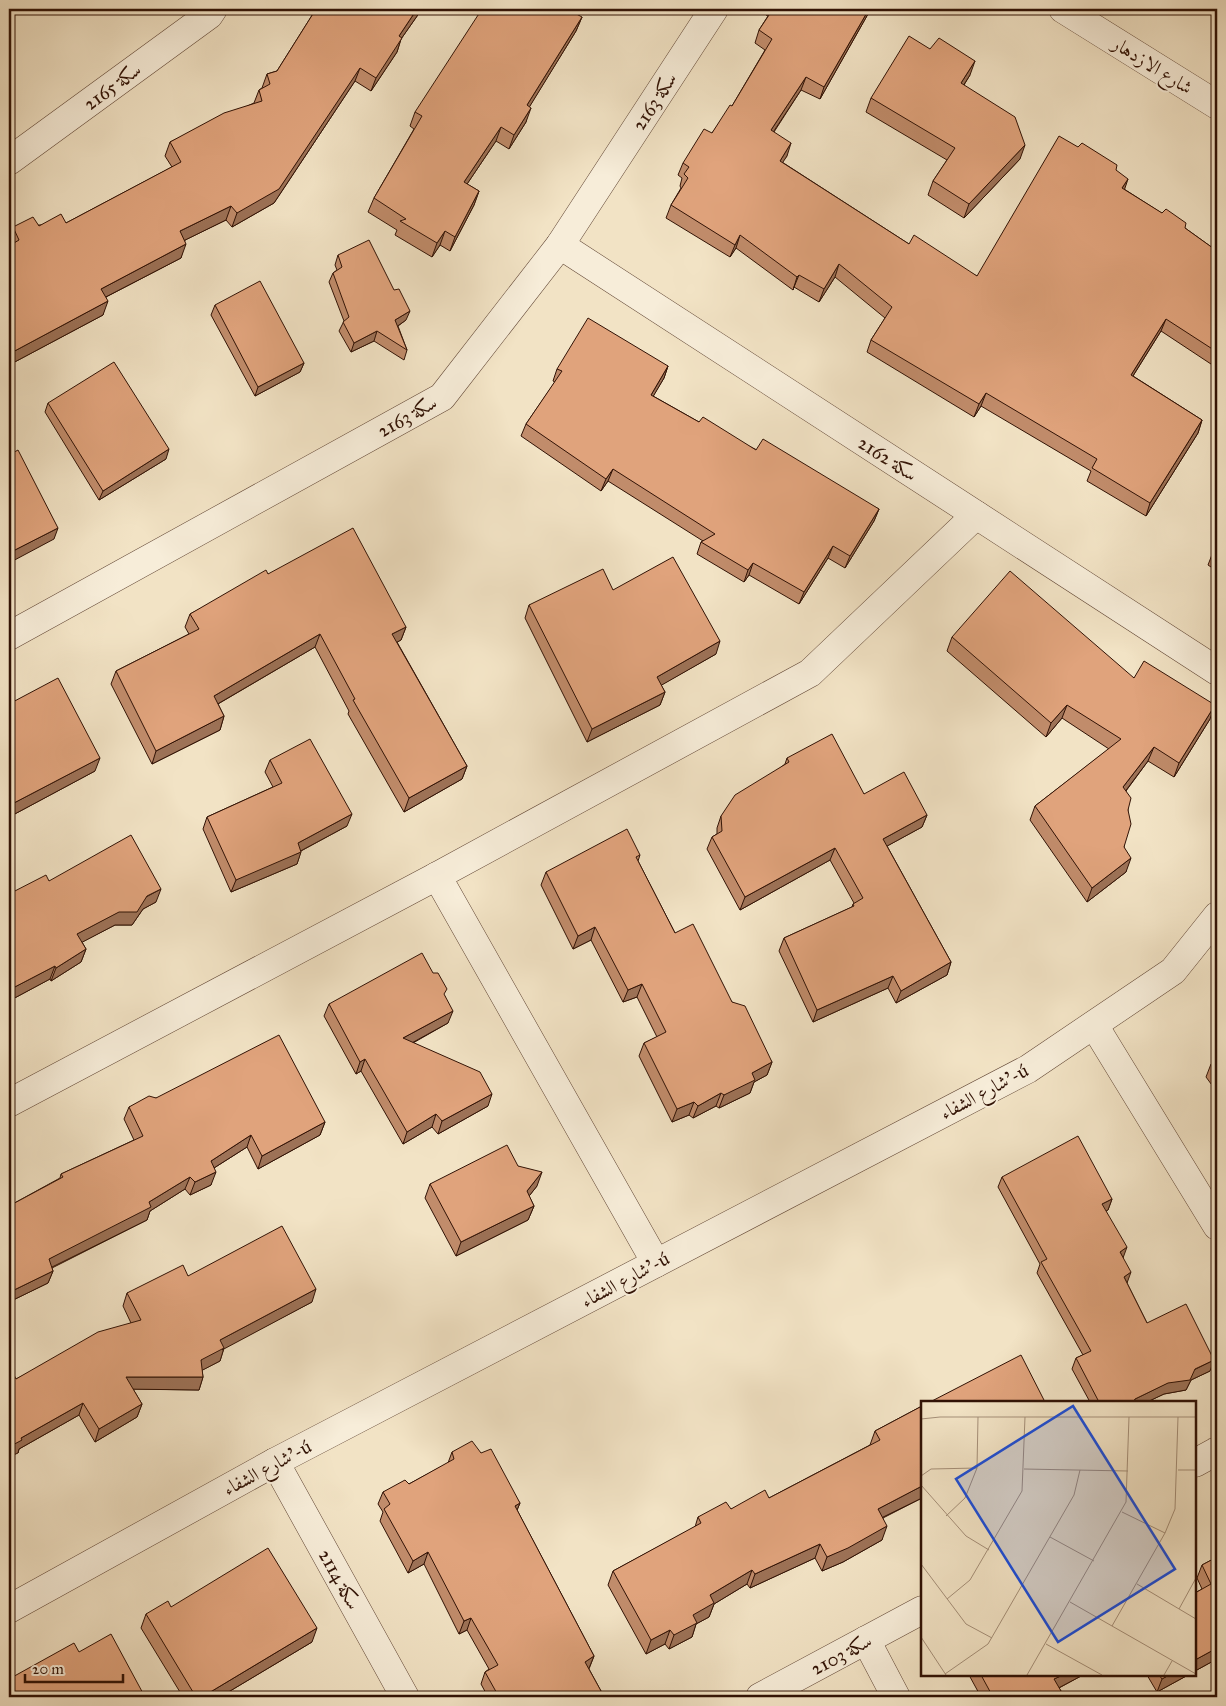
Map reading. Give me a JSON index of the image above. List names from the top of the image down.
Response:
{
  "streets": {
    "street": [
      "شارع الازدهار",
      "سكة 2165",
      "سكة 2163",
      "سكة 2162",
      "شارع الشفاء'-ú",
      "سكة 2114",
      "سكة 2103"
    ]
  },
  "crossings": [
    ["سكة 2163", "سكة 2162"],
    ["شارع الشفاء'-ú", "سكة 2114"]
  ],
  "scale_bar": "20 m"
}
